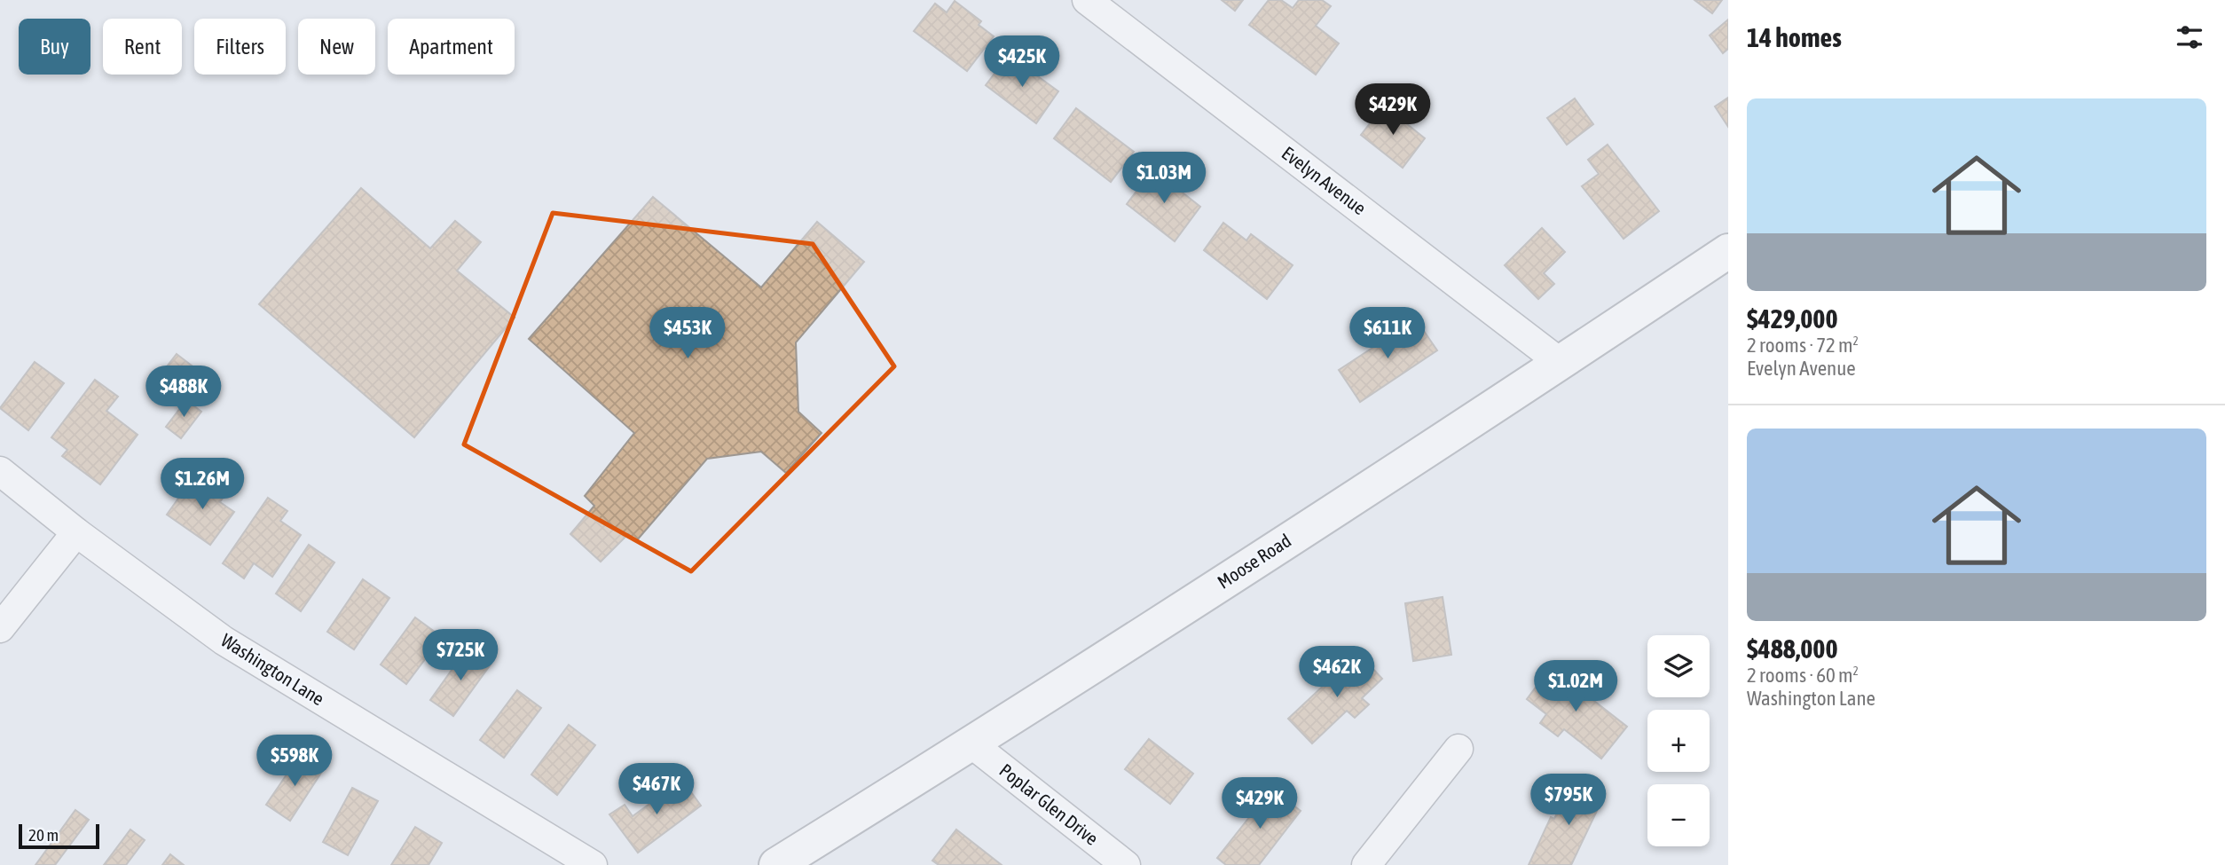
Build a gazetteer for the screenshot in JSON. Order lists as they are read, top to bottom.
{
  "streets": {
    "street": [
      "Evelyn Avenue",
      "Moose Road",
      "Washington Lane",
      "Poplar Glen Drive"
    ]
  },
  "crossings": [
    ["Evelyn Avenue", "Moose Road"],
    ["Moose Road", "Poplar Glen Drive"]
  ],
  "scale_bar": "20 m",
  "page": {
    "heading": "14 homes",
    "chip": [
      "Buy",
      "Rent",
      "Filters",
      "New",
      "Apartment"
    ],
    "price": [
      "$425K",
      "$429K",
      "$1.03M",
      "$453K",
      "$611K",
      "$488K",
      "$1.26M",
      "$725K",
      "$462K",
      "$1.02M",
      "$598K",
      "$467K",
      "$795K",
      "$429K"
    ],
    "list": [
      {
        "name": "$429,000",
        "note": "2 rooms · 72 m² · Evelyn Avenue"
      },
      {
        "name": "$488,000",
        "note": "2 rooms · 60 m² · Washington Lane"
      }
    ],
    "map_buttons": ["+", "−"],
    "scale": "20 m"
  }
}
